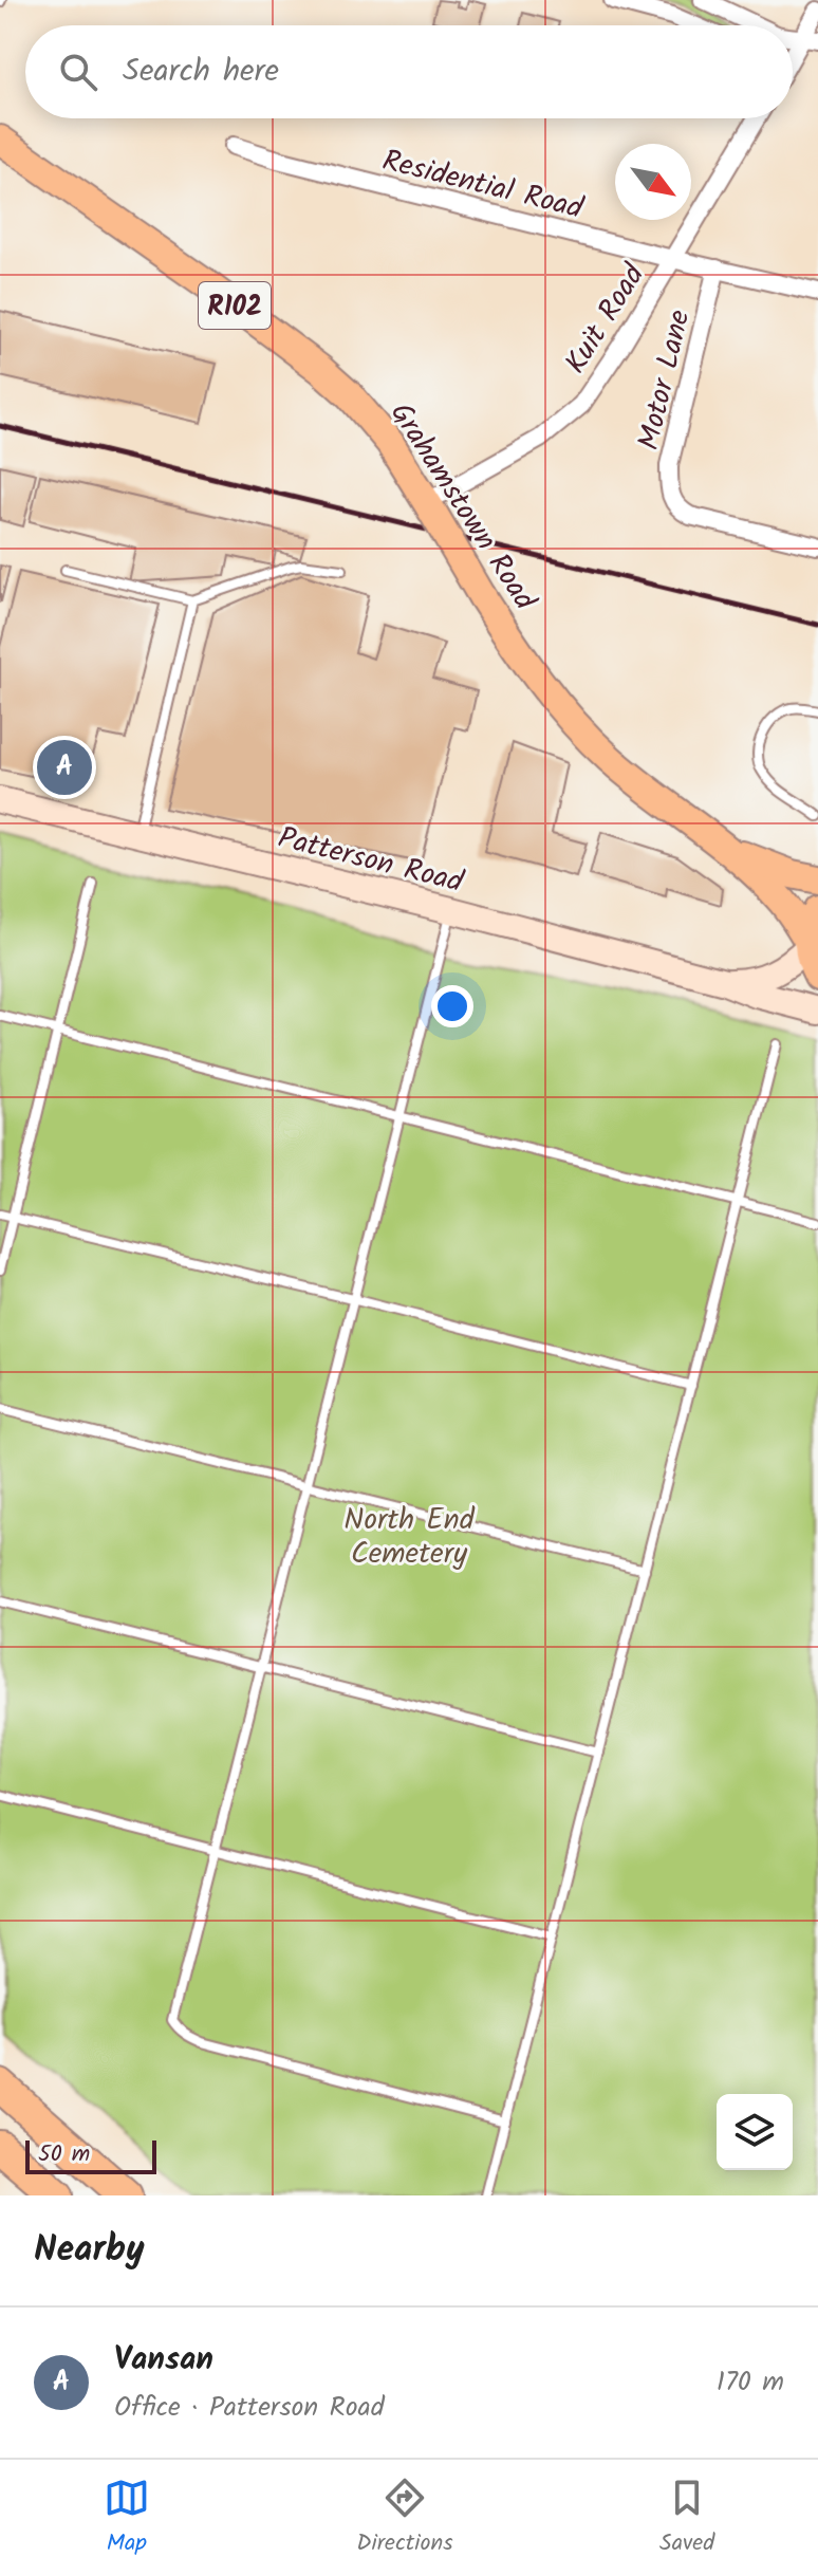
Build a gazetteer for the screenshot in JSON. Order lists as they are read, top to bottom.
{
  "streets": {
    "main road": ["R102", "Grahamstown Road"],
    "street": [
      "Residential Road",
      "Kuit Road",
      "Motor Lane",
      "Patterson Road"
    ]
  },
  "crossings": [
    ["Residential Road", "Kuit Road"],
    ["Residential Road", "Motor Lane"],
    ["Kuit Road", "Grahamstown Road"],
    ["Grahamstown Road", "Patterson Road"]
  ],
  "parks": ["North End Cemetery"],
  "scale_bar": "50 m",
  "north": "bottom right",
  "page": {
    "search": "Search here",
    "pins": "A",
    "scale": "50 m",
    "heading": "Nearby",
    "list": [
      {
        "mark": "A",
        "name": "Vansan",
        "note": "Office · Patterson Road",
        "value": "170 m"
      }
    ],
    "nav": ["Map", "Directions", "Saved"]
  }
}
